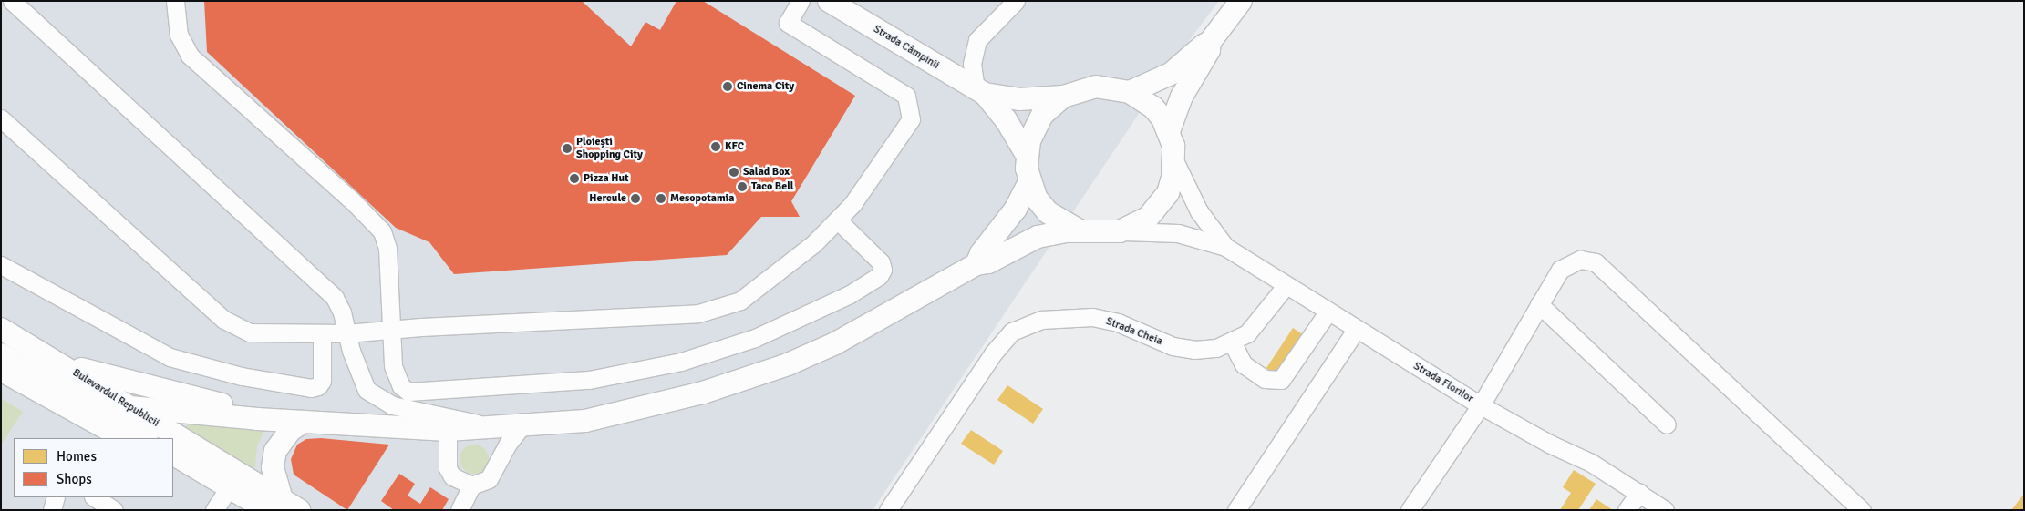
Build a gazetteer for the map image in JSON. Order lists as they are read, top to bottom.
{
  "streets": {
    "main road": ["Strada Câmpinii", "Bulevardul Republicii"],
    "street": ["Strada Cheia", "Strada Florilor"]
  },
  "crossings": [
    ["Strada Cheia", "Strada Florilor"]
  ],
  "places": [
    "Cinema City",
    "KFC",
    "Ploiești Shopping City",
    "Salad Box",
    "Pizza Hut",
    "Taco Bell",
    "Hercule",
    "Mesopotamia"
  ],
  "legend": ["Homes", "Shops"]
}
